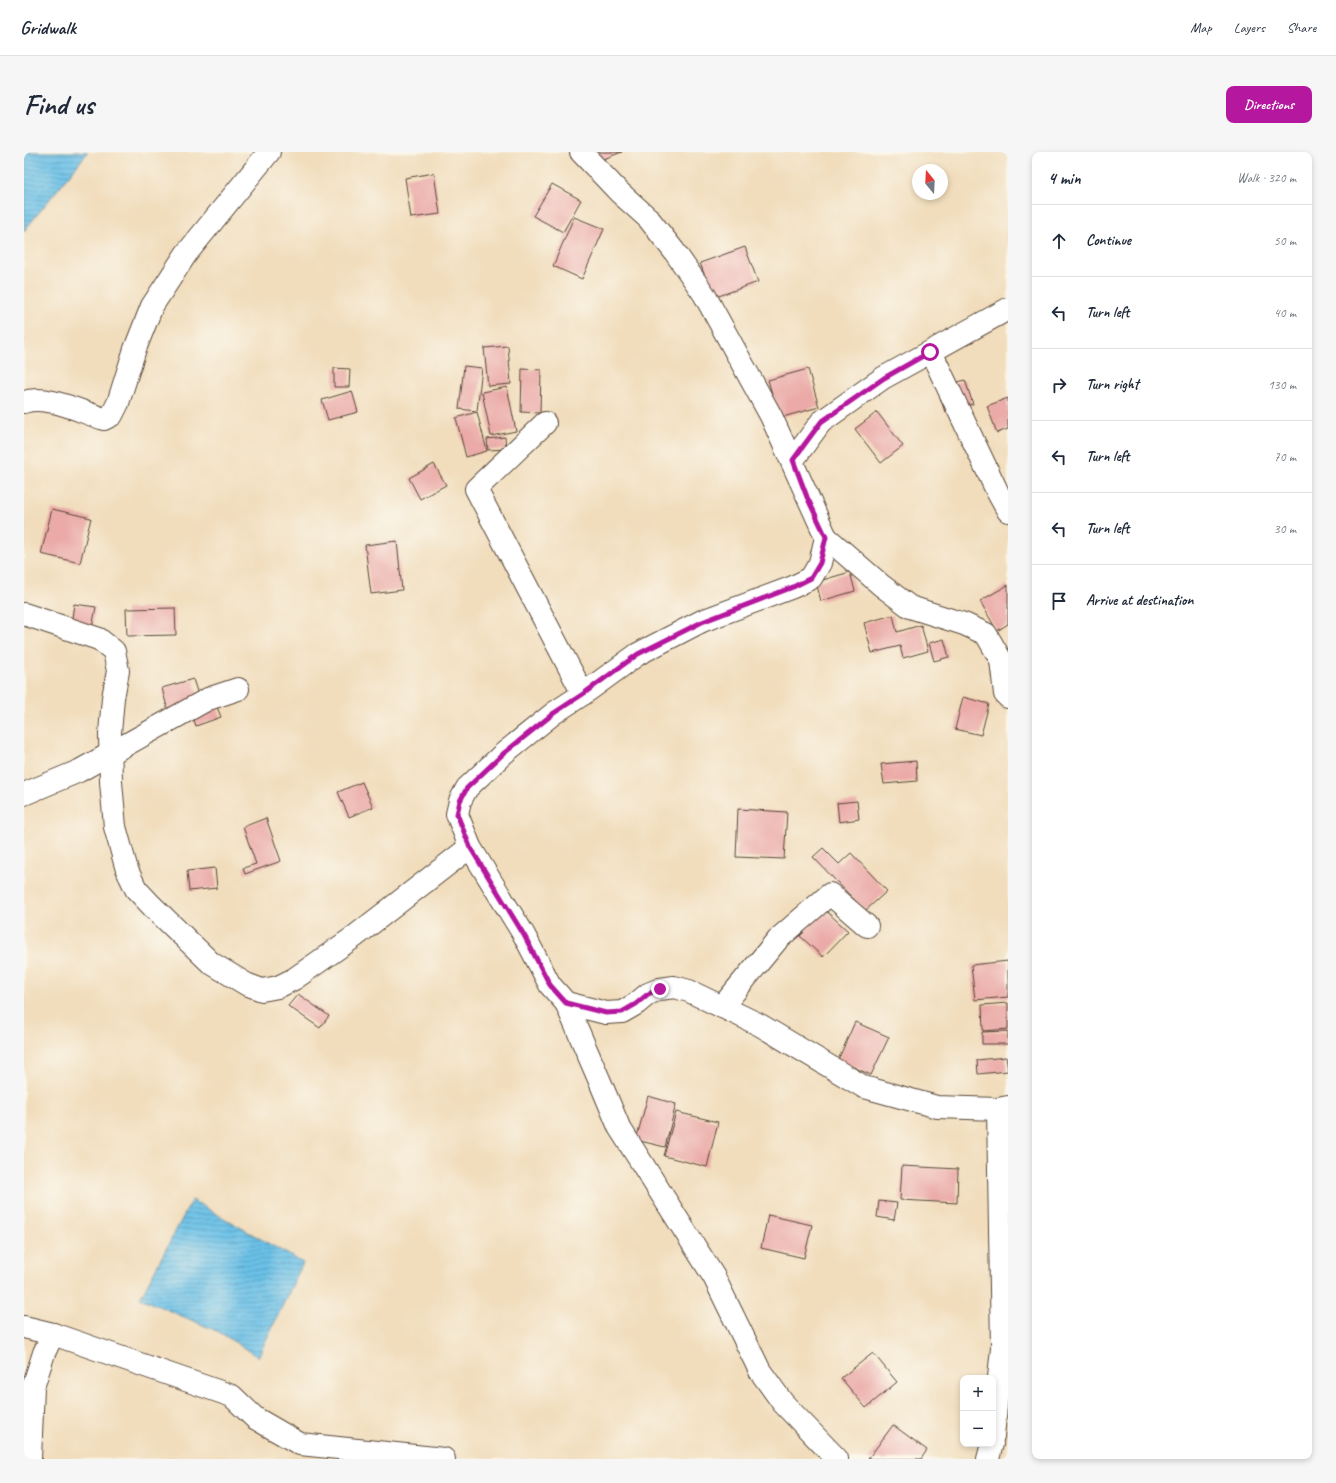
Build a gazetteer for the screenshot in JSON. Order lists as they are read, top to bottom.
{
  "north": "top",
  "page": {
    "header": "Gridwalk",
    "nav": ["Map", "Layers", "Share"],
    "buttons": "Directions",
    "title": "Find us",
    "heading": ["4 min", "Walk · 320 m"],
    "list": [
      ["Continue", "50 m"],
      ["Turn left", "40 m"],
      ["Turn right", "130 m"],
      ["Turn left", "70 m"],
      ["Turn left", "30 m"],
      "Arrive at destination"
    ],
    "map_buttons": ["+", "−"]
  }
}
